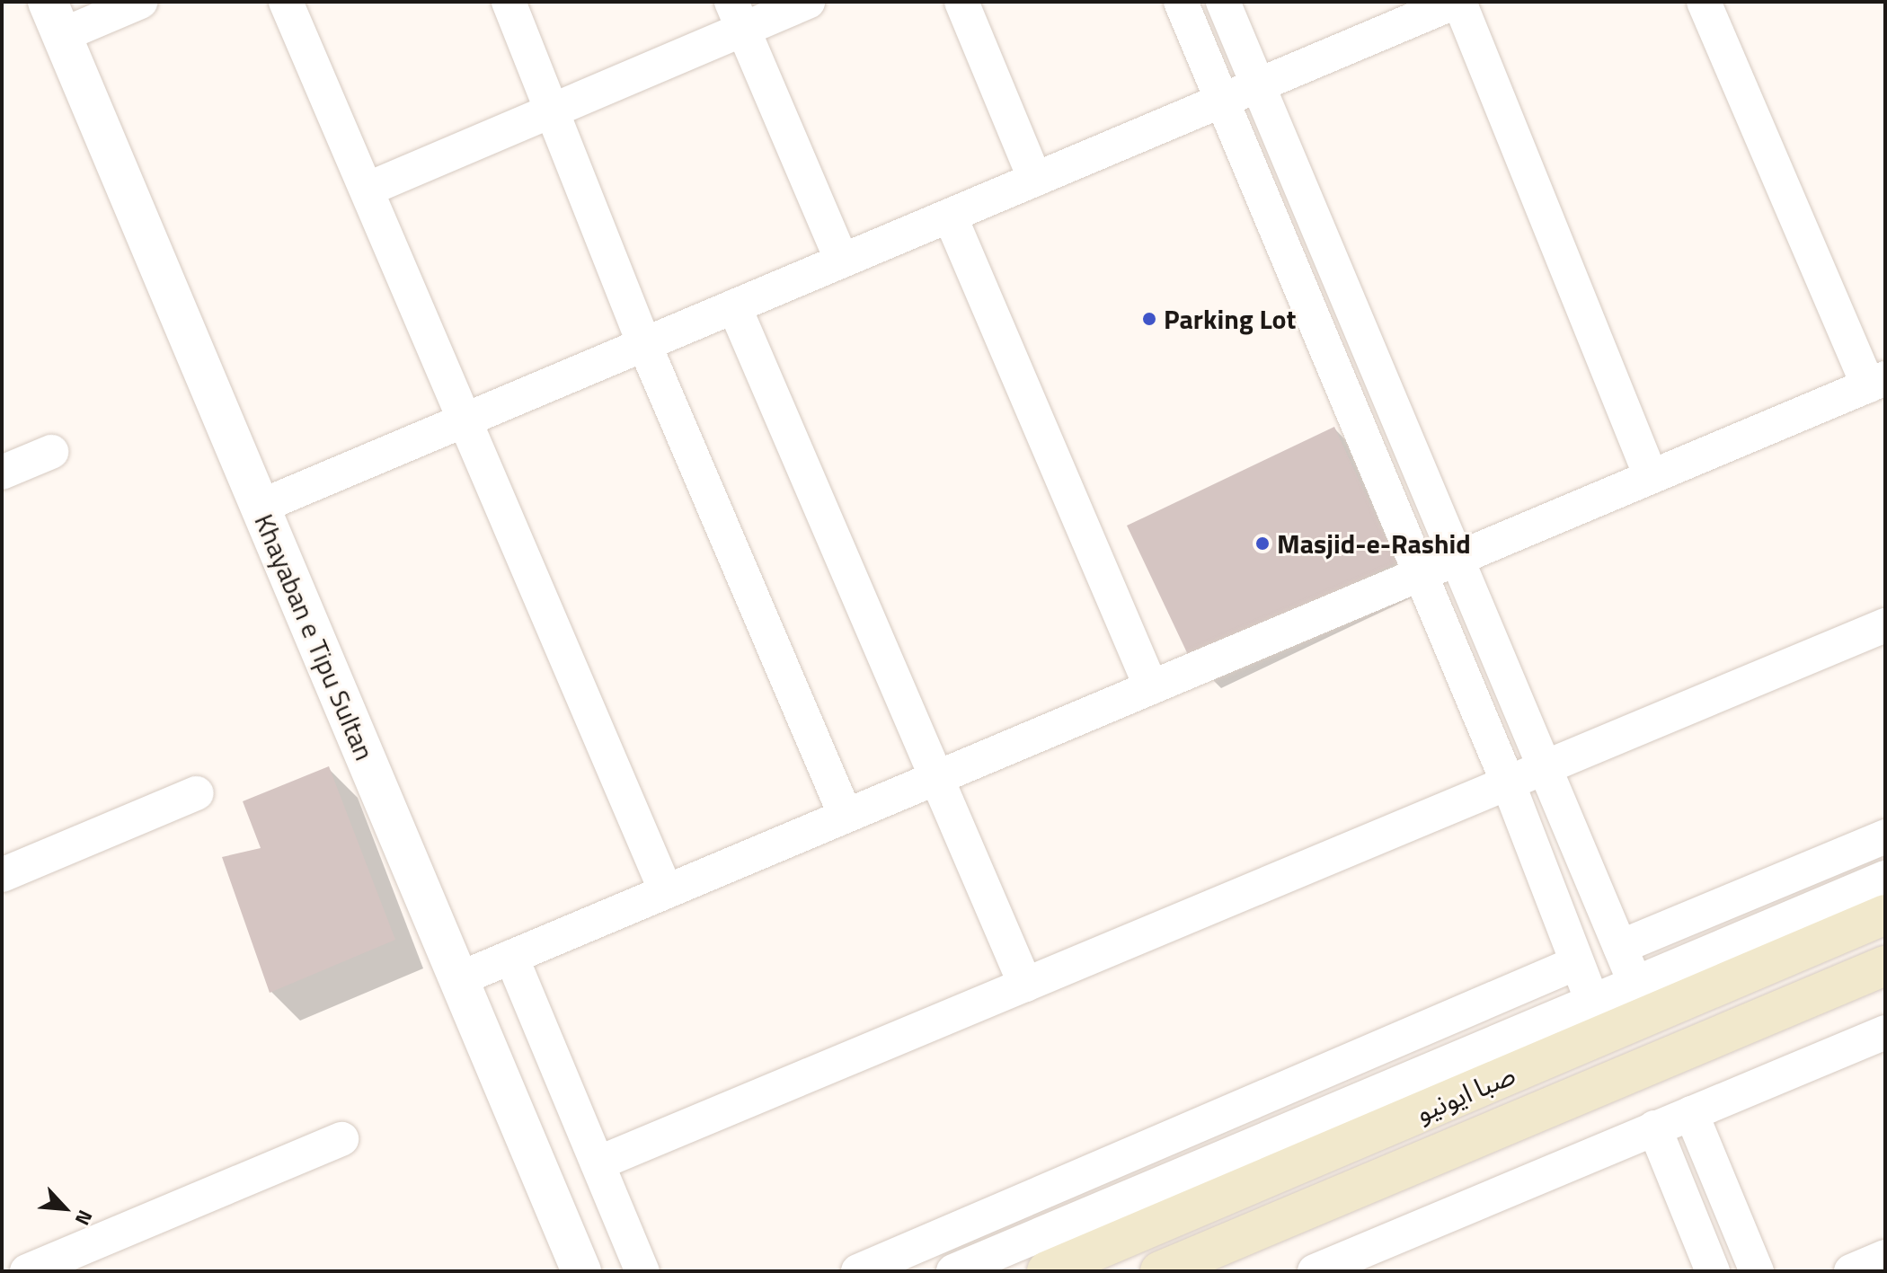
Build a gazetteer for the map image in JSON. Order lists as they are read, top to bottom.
{
  "streets": {
    "main road": ["صبا ایونیو"],
    "street": ["Khayaban e Tipu Sultan"]
  },
  "places": ["Parking Lot", "Masjid-e-Rashid"],
  "north": "bottom right"
}
